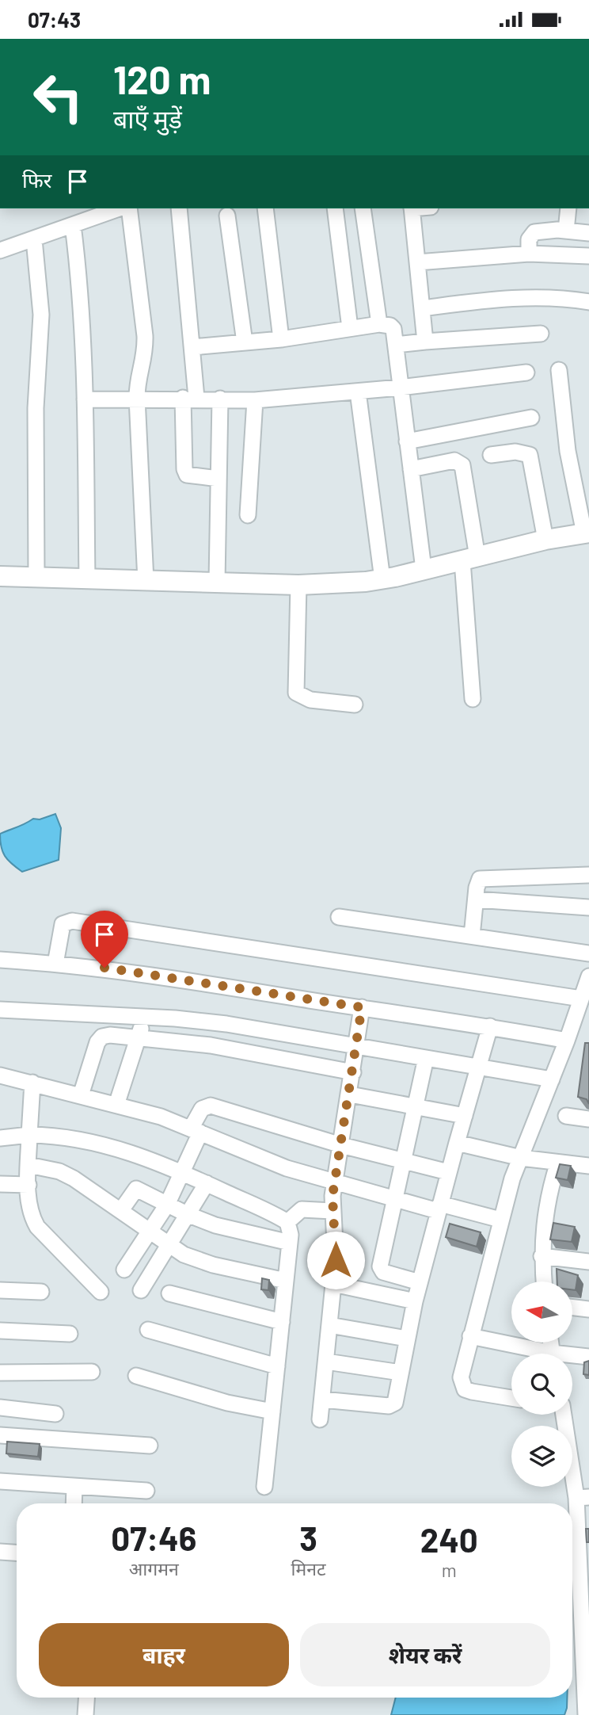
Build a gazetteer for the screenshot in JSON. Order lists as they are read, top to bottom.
{
  "north": "left",
  "page": {
    "status": "07:43",
    "turn": ["120 m", "बाएँ मुड़ें"],
    "then": "फिर",
    "eta": [
      "07:46",
      "आगमन",
      "3",
      "मिनट",
      "240",
      "m"
    ],
    "buttons": ["बाहर", "शेयर करें"]
  }
}
